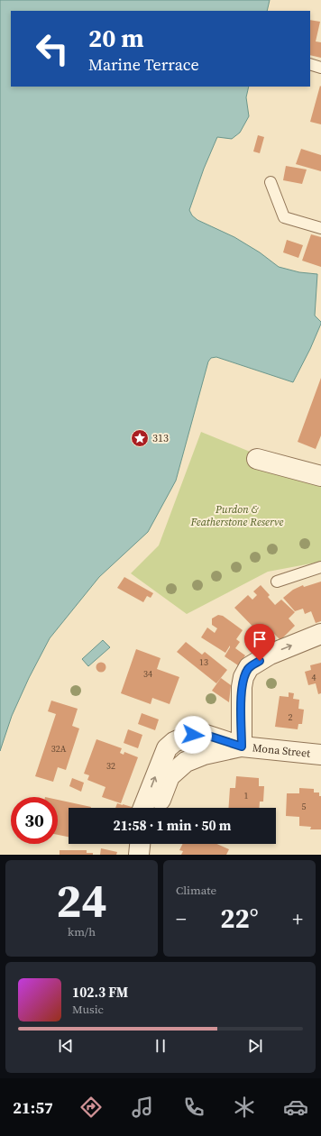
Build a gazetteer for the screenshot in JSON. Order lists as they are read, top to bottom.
{
  "streets": {
    "street": ["Mona Street"]
  },
  "parks": ["Purdon & Featherstone Reserve"],
  "places": {
    "place": ["313"]
  },
  "house_numbers": [
    "13",
    "34",
    "4",
    "2",
    "32A",
    "32",
    "1",
    "5"
  ],
  "page": {
    "turn": ["20 m", "Marine Terrace"],
    "limit": "30",
    "trip": "21:58 · 1 min · 50 m",
    "tile": [
      ["24", "km/h"],
      "Climate"
    ],
    "heat": ["−", "22°", "+"],
    "song": ["102.3 FM", "Music"],
    "tabs": "21:57"
  }
}
